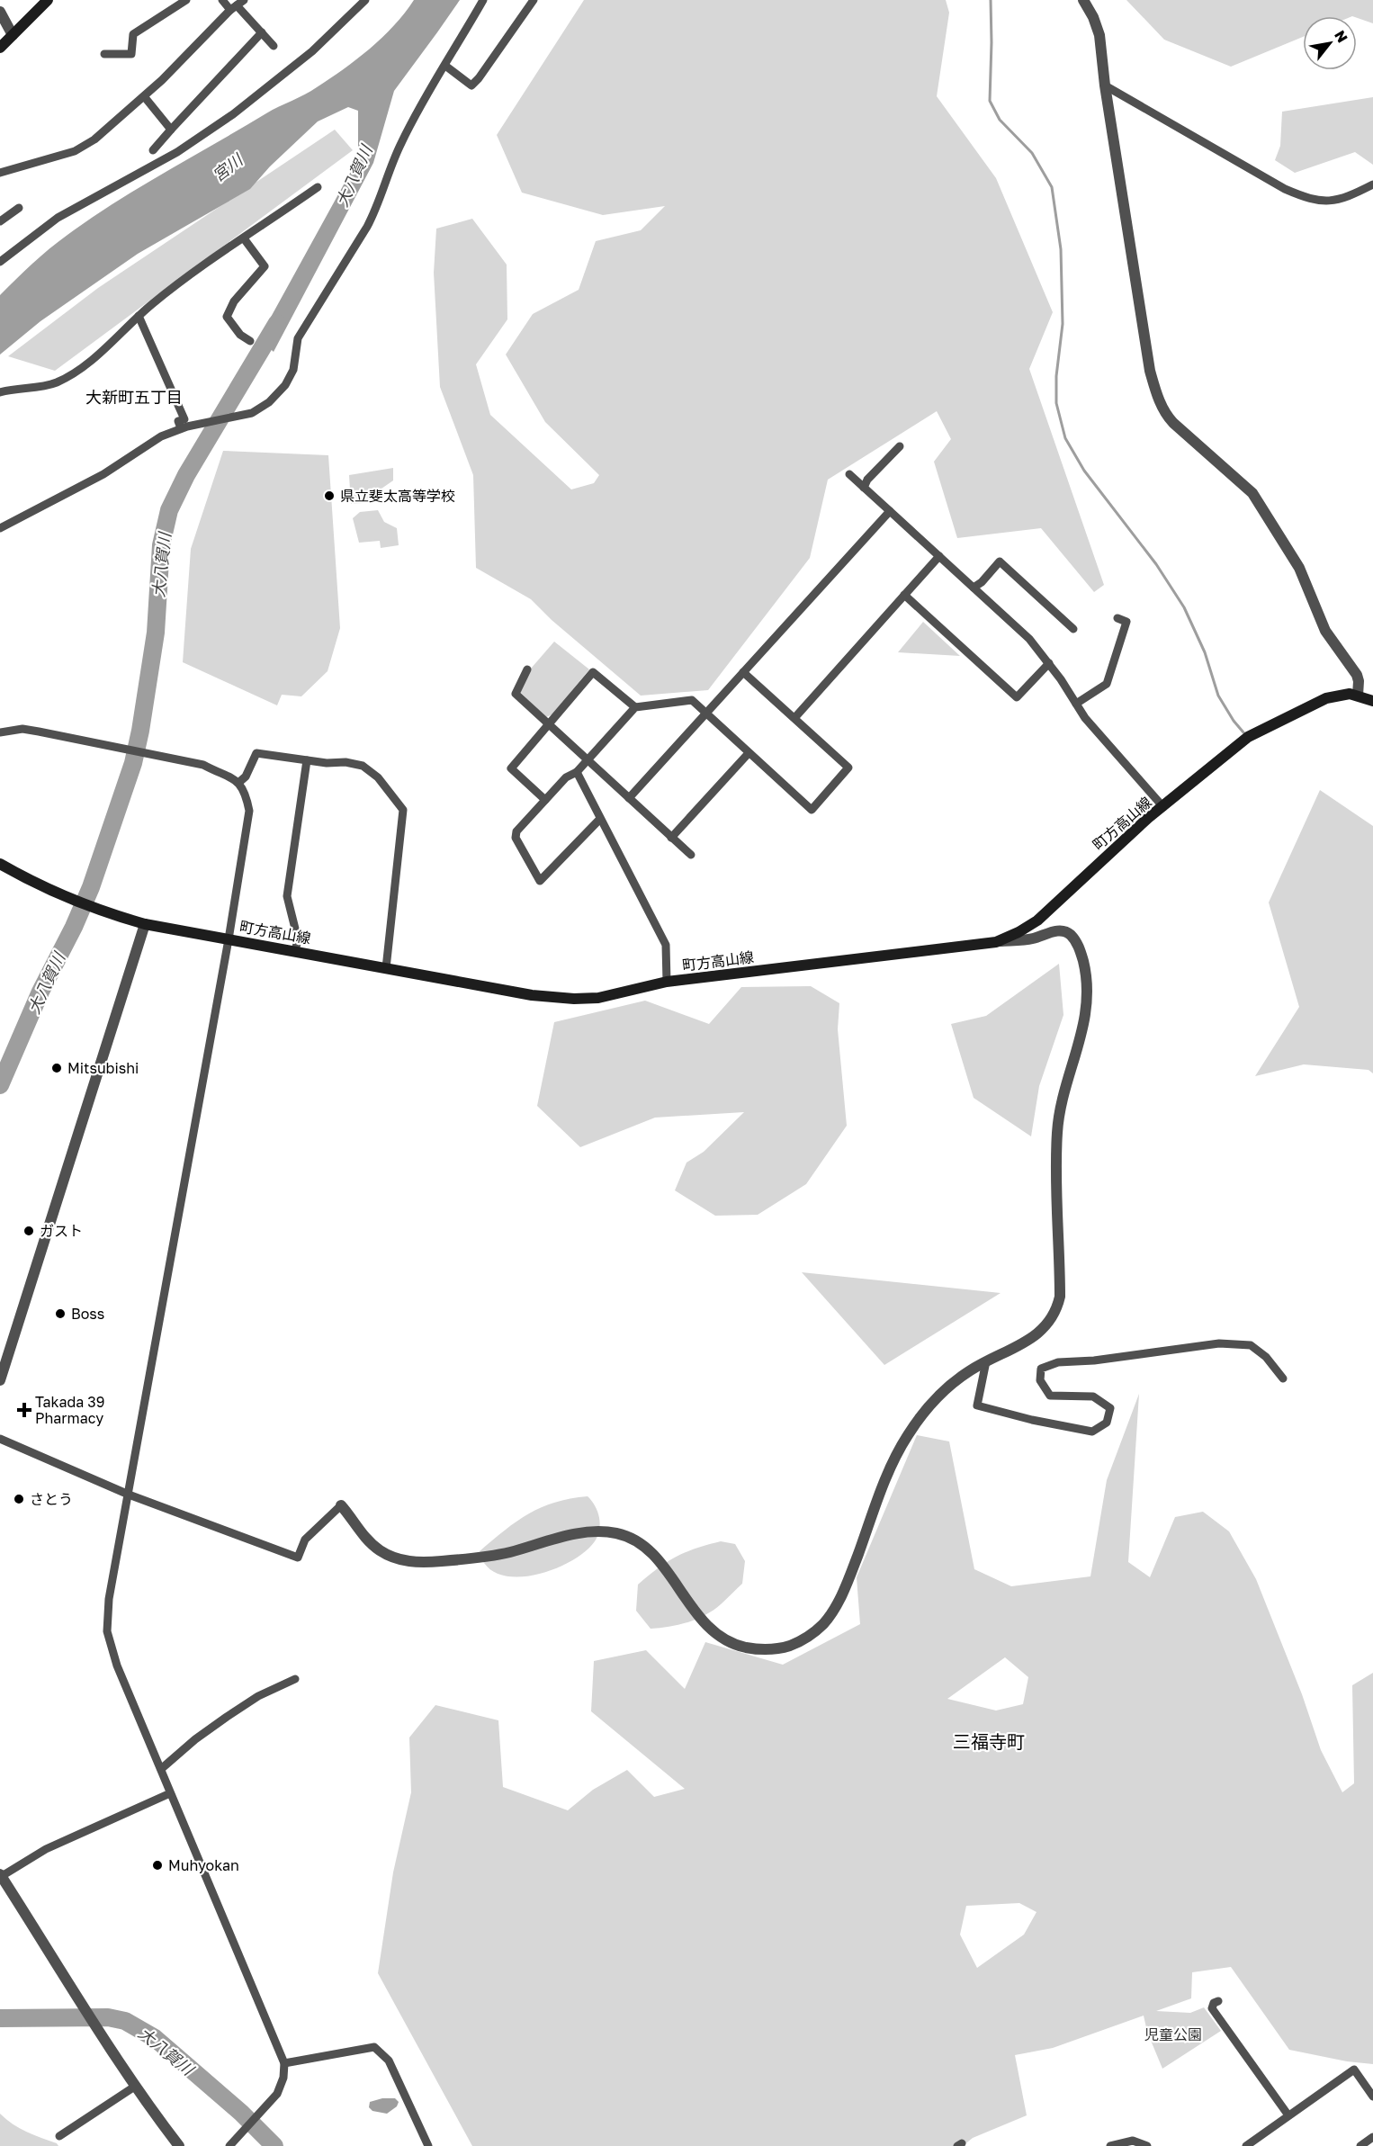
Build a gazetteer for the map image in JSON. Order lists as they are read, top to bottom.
{
  "streets": {
    "main road": ["町方高山線"]
  },
  "districts": ["大新町五丁目", "三福寺町"],
  "water": ["宮川", "大八賀川"],
  "parks": ["児童公園"],
  "places": {
    "other": [
      "県立斐太高等学校",
      "Mitsubishi",
      "ガスト",
      "Boss",
      "さとう",
      "Muhyokan"
    ],
    "health": ["Takada 39 Pharmacy"]
  },
  "north": "top right"
}
